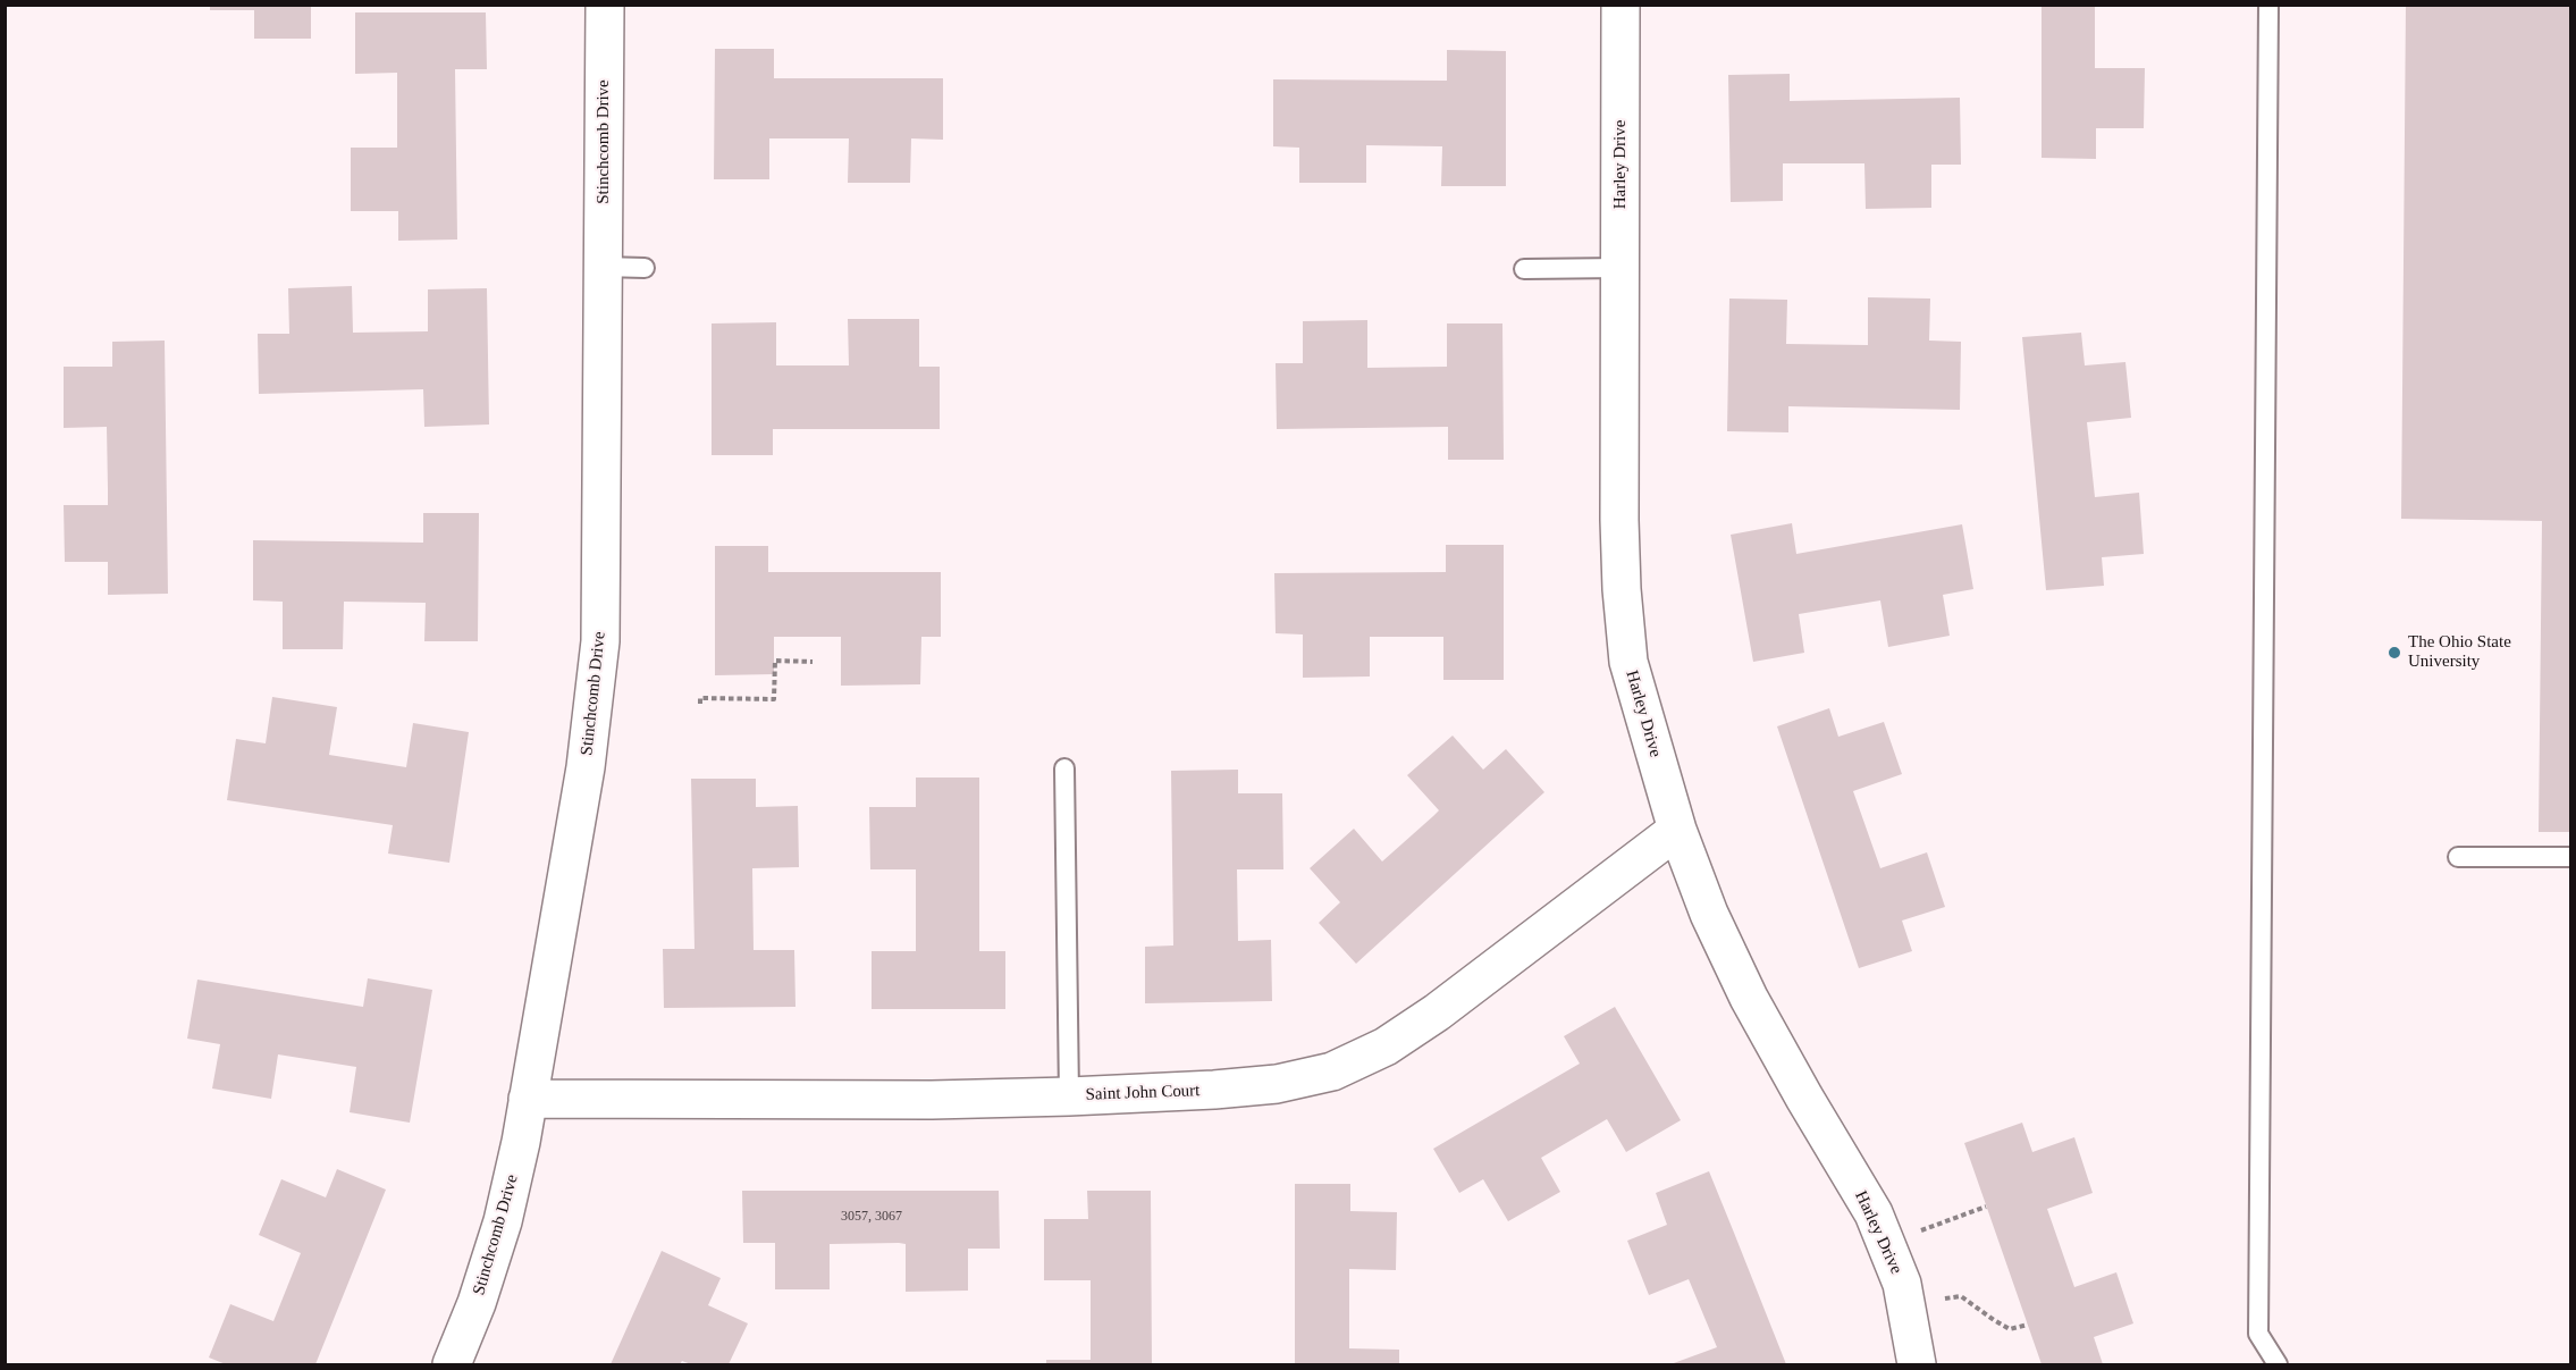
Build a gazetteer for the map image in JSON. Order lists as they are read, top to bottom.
{
  "streets": {
    "street": ["Stinchcomb Drive", "Harley Drive", "Saint John Court"]
  },
  "crossings": [
    ["Stinchcomb Drive", "Saint John Court"],
    ["Harley Drive", "Saint John Court"]
  ],
  "places": ["The Ohio State University"],
  "house_numbers": ["3057, 3067"]
}
